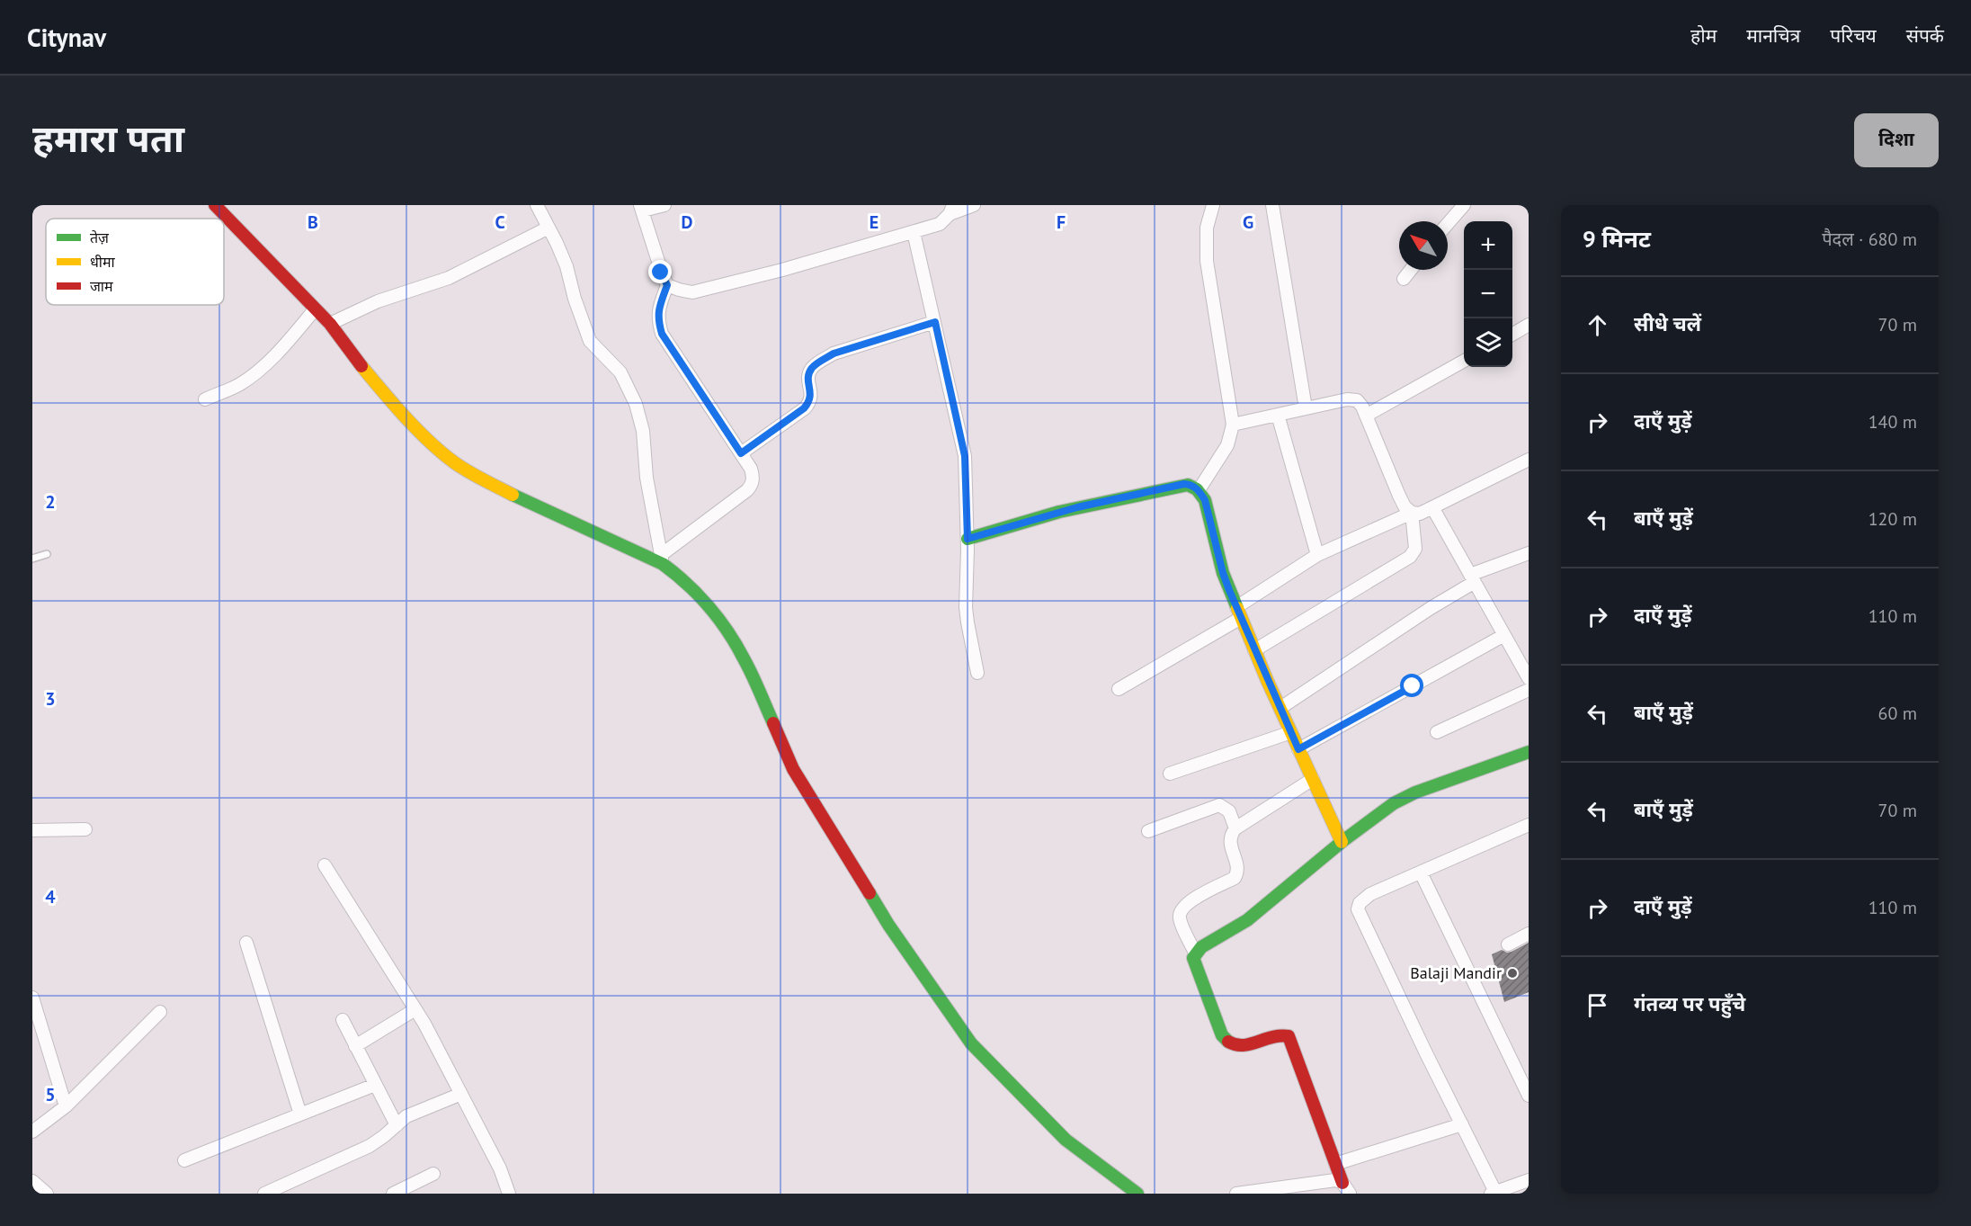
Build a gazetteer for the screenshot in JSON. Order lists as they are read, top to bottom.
{
  "places": ["Balaji Mandir"],
  "legend": ["तेज़", "धीमा", "जाम"],
  "north": "top left",
  "page": {
    "header": "Citynav",
    "nav": [
      "होम",
      "मानचित्र",
      "परिचय",
      "संपर्क"
    ],
    "title": "हमारा पता",
    "buttons": "दिशा",
    "heading": ["9 मिनट", "पैदल · 680 m"],
    "map_buttons": ["+", "−"],
    "list": [
      ["सीधे चलें", "70 m"],
      ["दाएँ मुड़ें", "140 m"],
      ["बाएँ मुड़ें", "120 m"],
      ["दाएँ मुड़ें", "110 m"],
      ["बाएँ मुड़ें", "60 m"],
      ["बाएँ मुड़ें", "70 m"],
      ["दाएँ मुड़ें", "110 m"],
      "गंतव्य पर पहुँचे"
    ]
  },
  "grid": {
    "columns": [
      "B",
      "C",
      "D",
      "E",
      "F",
      "G"
    ],
    "rows": [
      "2",
      "3",
      "4",
      "5"
    ]
  }
}
